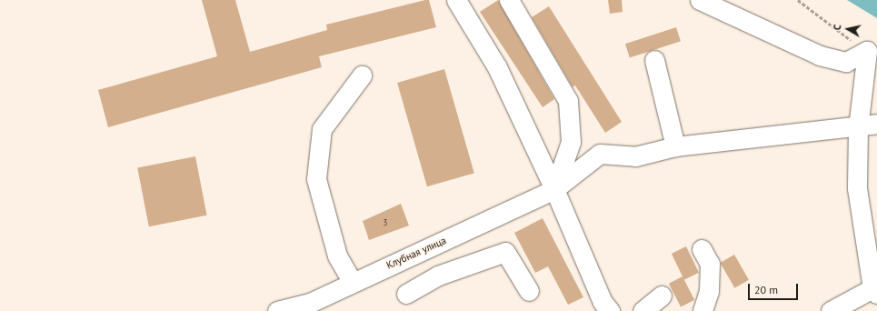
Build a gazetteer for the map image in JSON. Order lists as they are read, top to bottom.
{
  "streets": {
    "street": ["Клубная улица"]
  },
  "house_numbers": ["3"],
  "scale_bar": "20 m",
  "north": "left"
}
